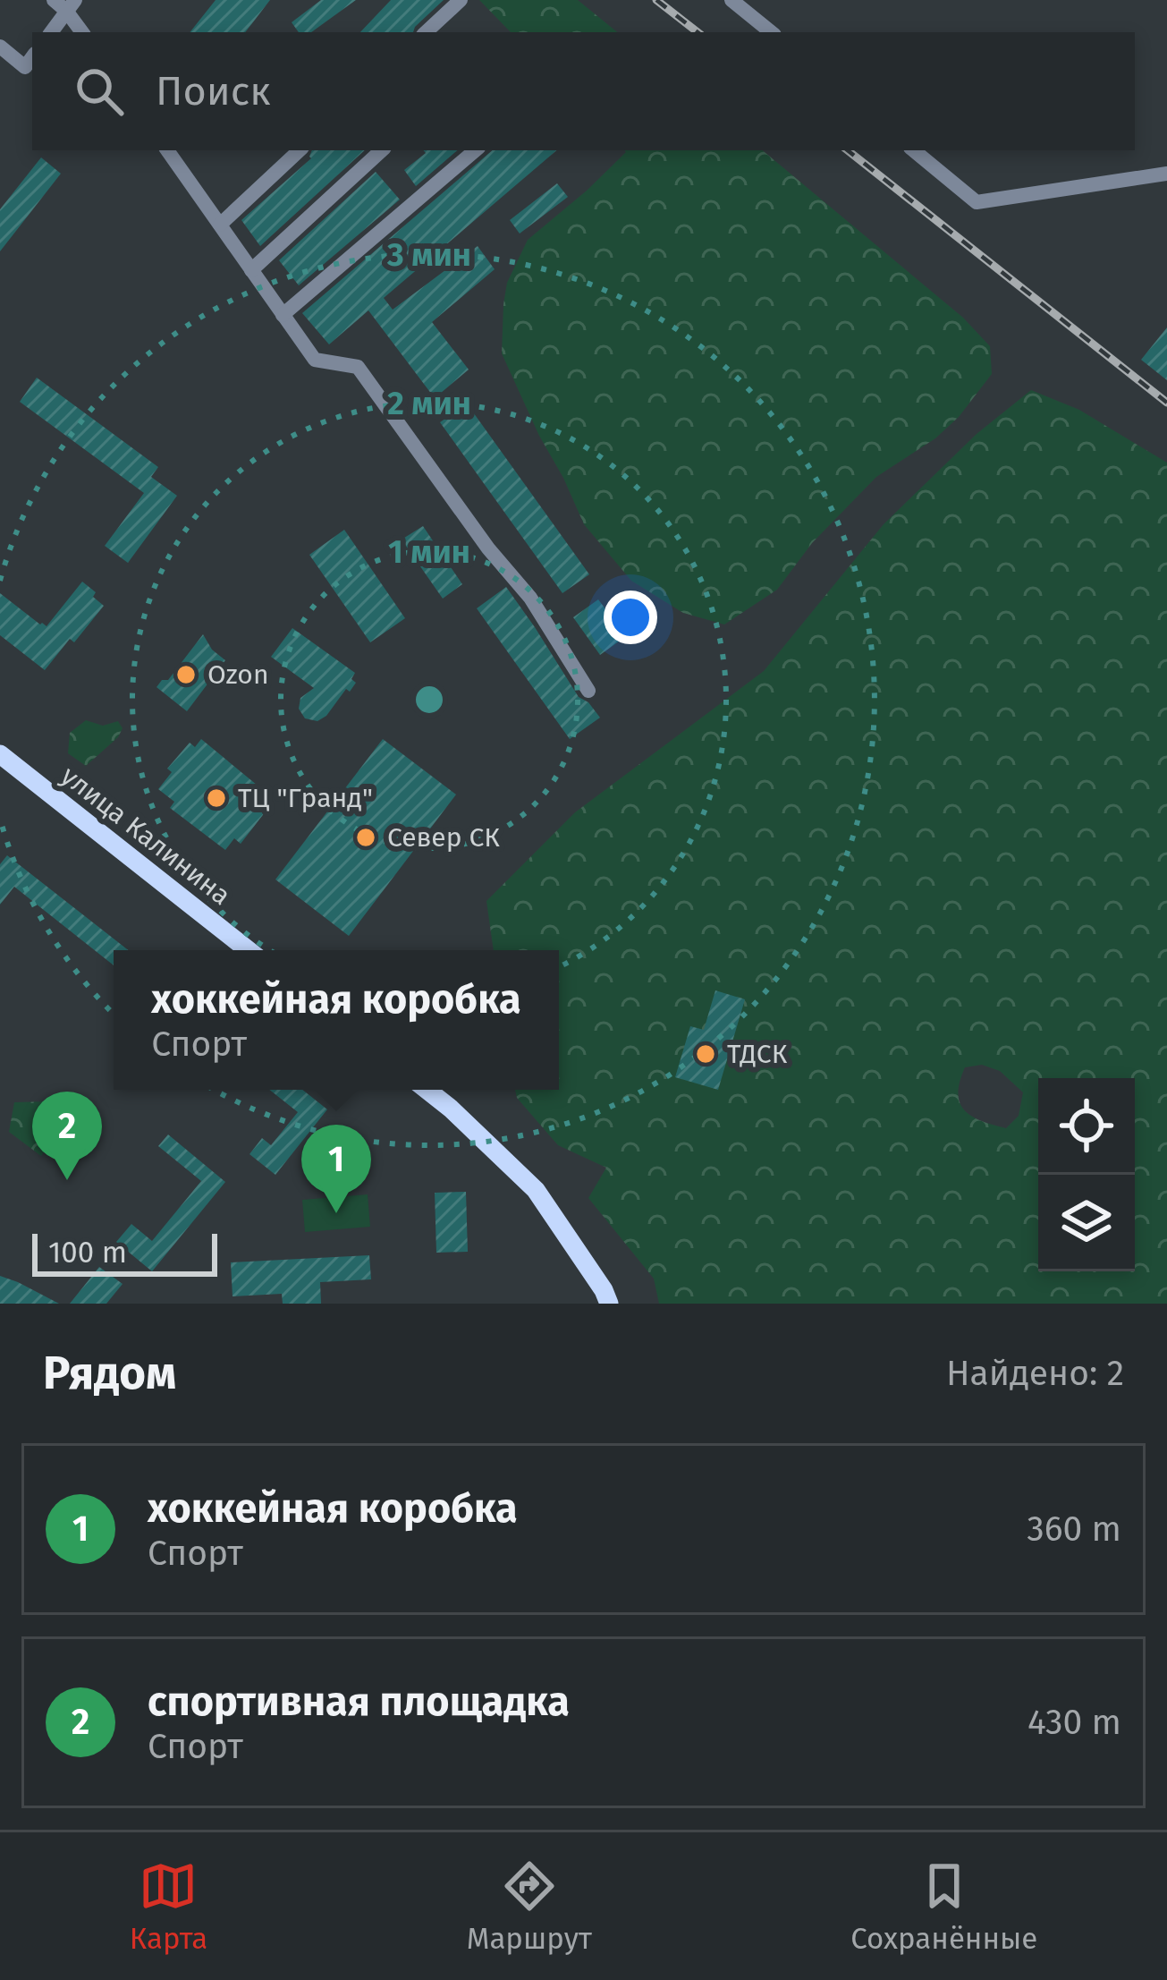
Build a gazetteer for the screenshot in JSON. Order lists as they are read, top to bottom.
{
  "streets": {
    "main road": ["улица Калинина"]
  },
  "places": [
    "Ozon",
    "ТЦ \"Гранд\"",
    "Север СК",
    "ТДСК"
  ],
  "scale_bar": "100 m",
  "page": {
    "search": "Поиск",
    "popup": ["хоккейная коробка", "Спорт"],
    "pins": ["2", "1"],
    "scale": "100 m",
    "heading": ["Рядом", "Найдено: 2"],
    "list": [
      {
        "mark": "1",
        "name": "хоккейная коробка",
        "note": "Спорт",
        "value": "360 m"
      },
      {
        "mark": "2",
        "name": "спортивная площадка",
        "note": "Спорт",
        "value": "430 m"
      }
    ],
    "nav": ["Карта", "Маршрут", "Сохранённые"]
  },
  "rings": ["3 мин", "2 мин", "1 мин"]
}
